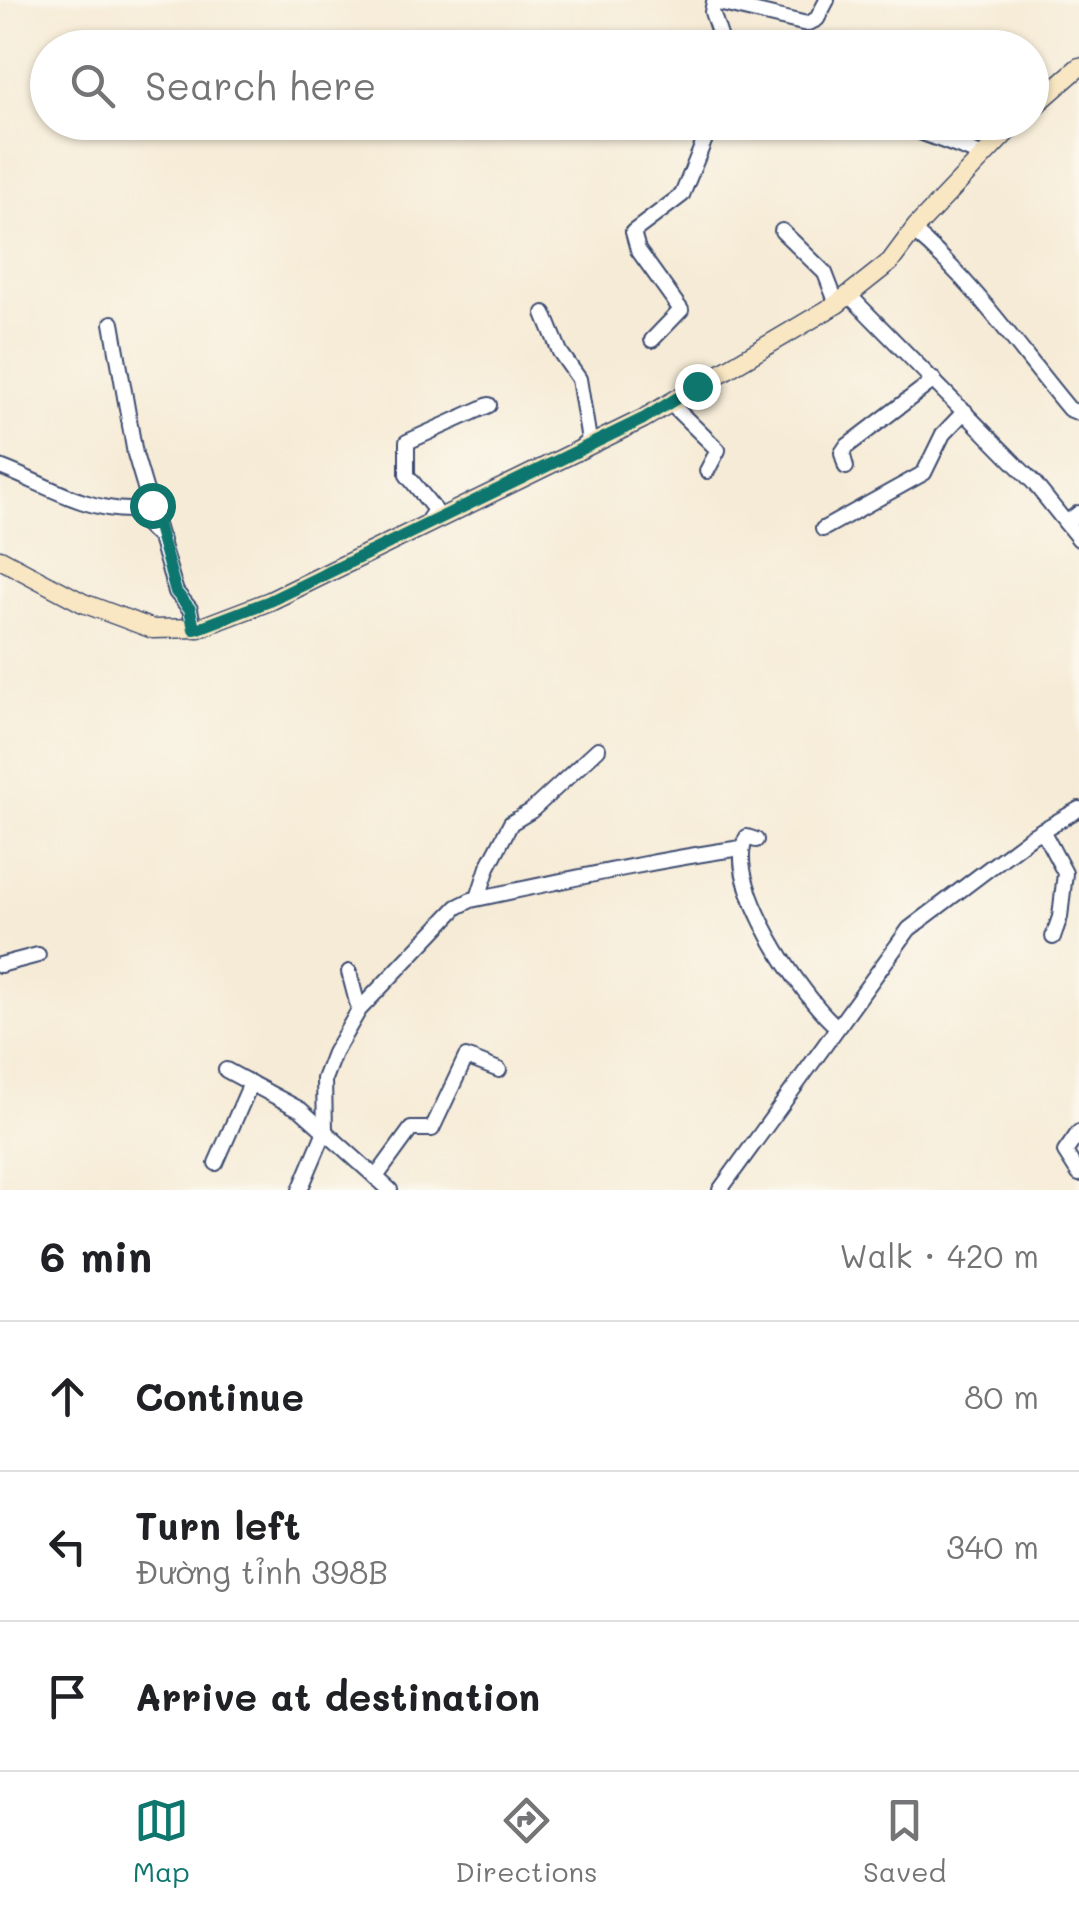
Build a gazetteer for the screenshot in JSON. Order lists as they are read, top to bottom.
{
  "page": {
    "search": "Search here",
    "heading": ["6 min", "Walk · 420 m"],
    "list": [
      ["Continue", "80 m"],
      ["Turn left", "Đường tỉnh 398B", "340 m"],
      "Arrive at destination"
    ],
    "nav": ["Map", "Directions", "Saved"]
  }
}
